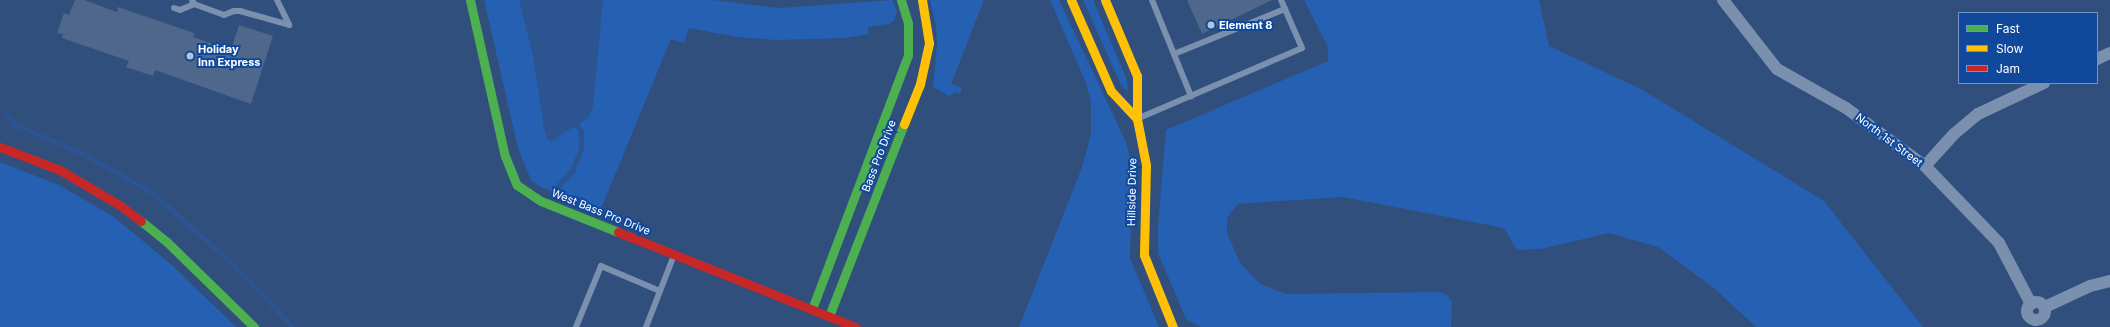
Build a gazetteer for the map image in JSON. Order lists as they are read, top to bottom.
{
  "streets": {
    "main road": ["Bass Pro Drive", "Hillside Drive", "West Bass Pro Drive"],
    "street": ["North 1st Street"]
  },
  "crossings": [
    ["Bass Pro Drive", "West Bass Pro Drive"]
  ],
  "places": ["Element 8", "Holiday Inn Express"],
  "legend": ["Fast", "Slow", "Jam"]
}
